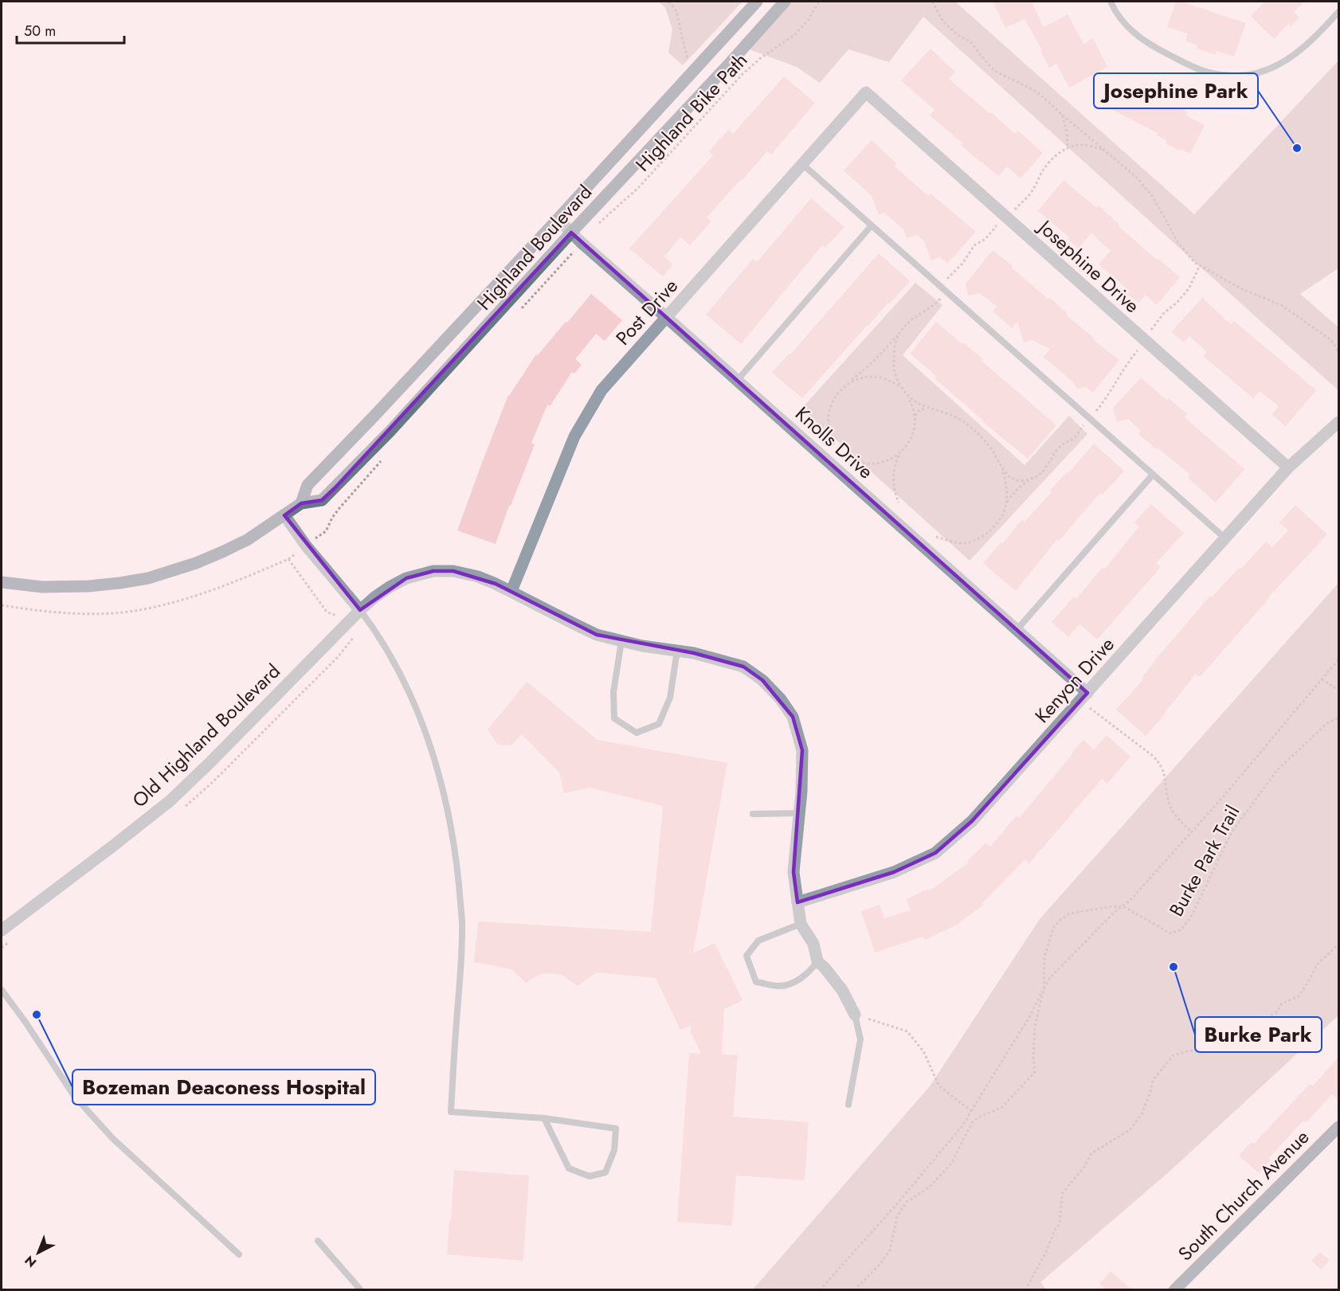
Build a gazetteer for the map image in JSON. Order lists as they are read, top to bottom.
{
  "streets": {
    "main road": ["Highland Boulevard", "South Church Avenue"],
    "street": [
      "Josephine Drive",
      "Post Drive",
      "Knolls Drive",
      "Kenyon Drive",
      "Old Highland Boulevard"
    ],
    "path": ["Highland Bike Path", "Burke Park Trail"]
  },
  "crossings": [
    ["Highland Boulevard", "Knolls Drive"],
    ["Josephine Drive", "Post Drive"],
    ["Josephine Drive", "Kenyon Drive"],
    ["Post Drive", "Knolls Drive"],
    ["Post Drive", "Old Highland Boulevard"],
    ["Knolls Drive", "Kenyon Drive"],
    ["Kenyon Drive", "Old Highland Boulevard"]
  ],
  "places": ["Josephine Park", "Burke Park", "Bozeman Deaconess Hospital"],
  "scale_bar": "50 m",
  "north": "bottom left"
}
